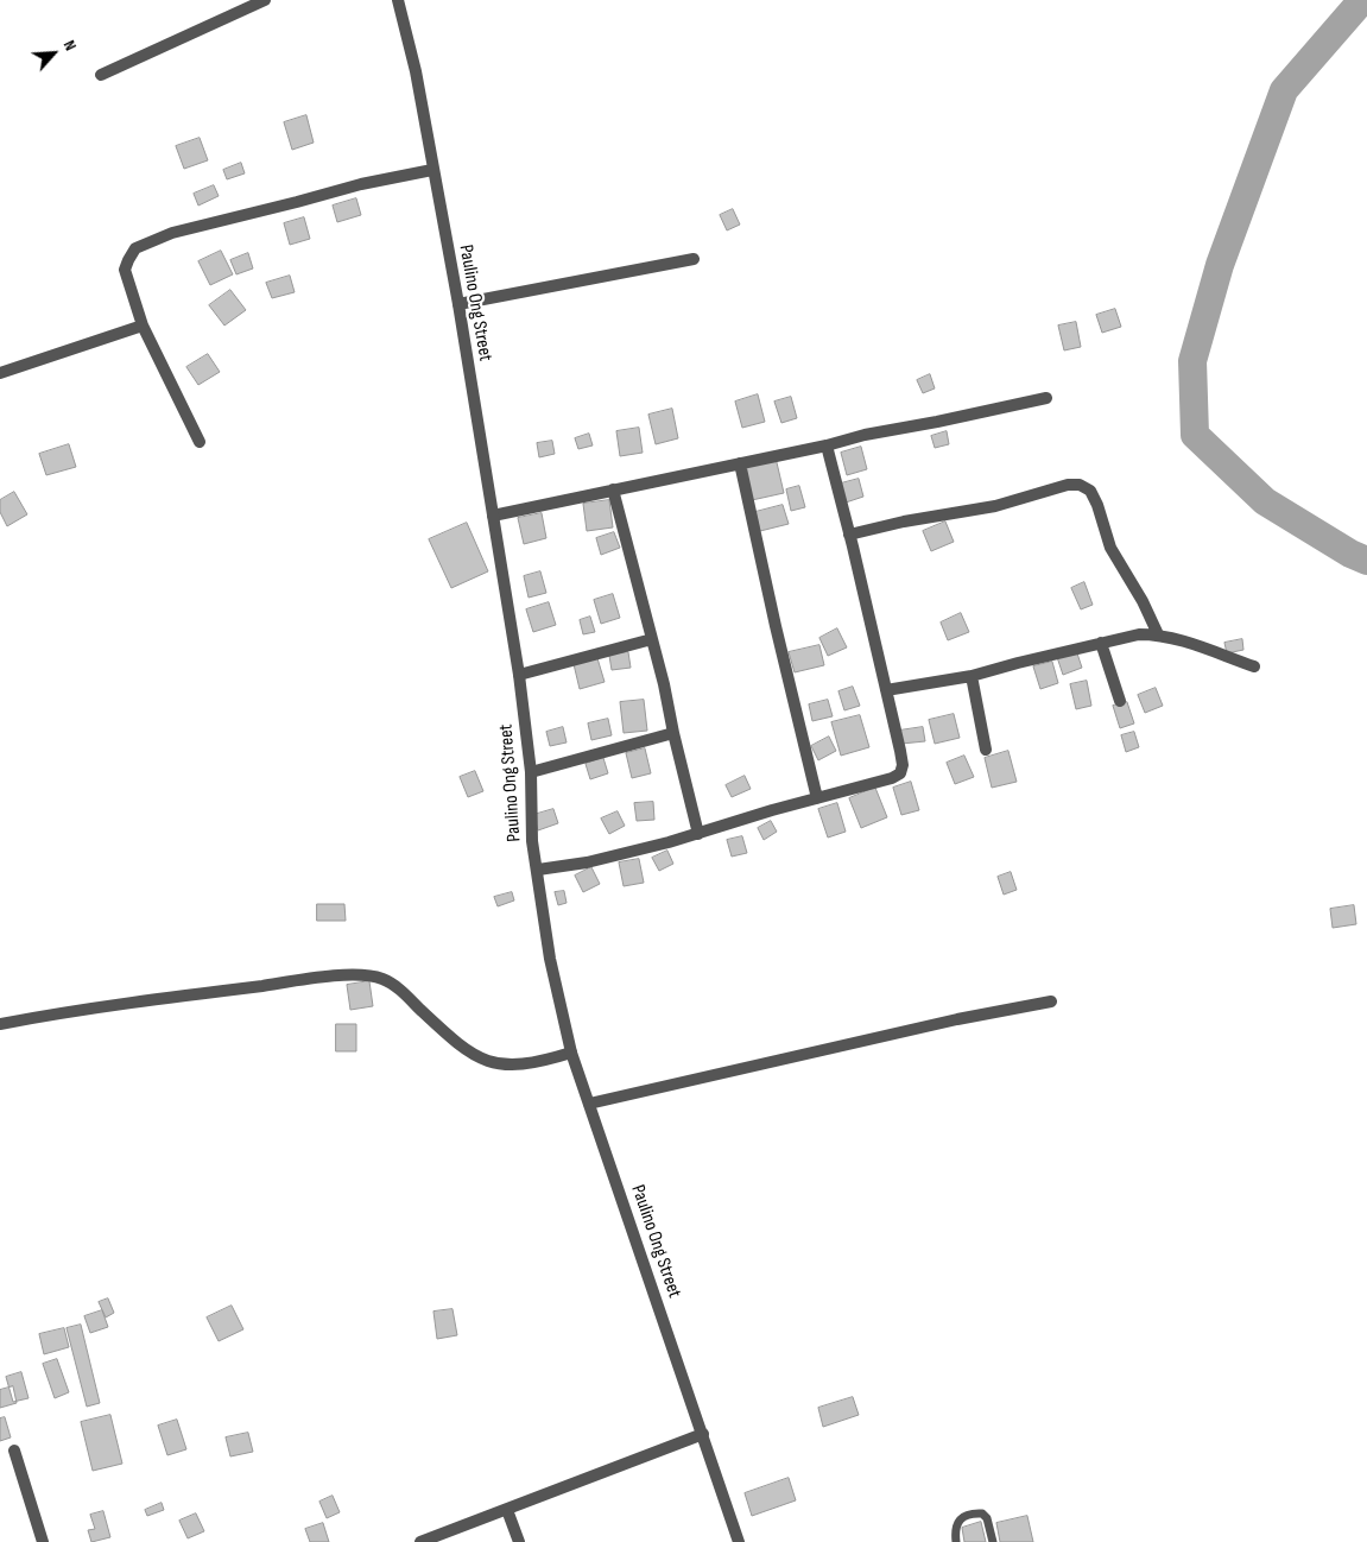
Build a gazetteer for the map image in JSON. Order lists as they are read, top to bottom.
{
  "streets": {
    "street": ["Paulino Ong Street"]
  },
  "north": "top right"
}
